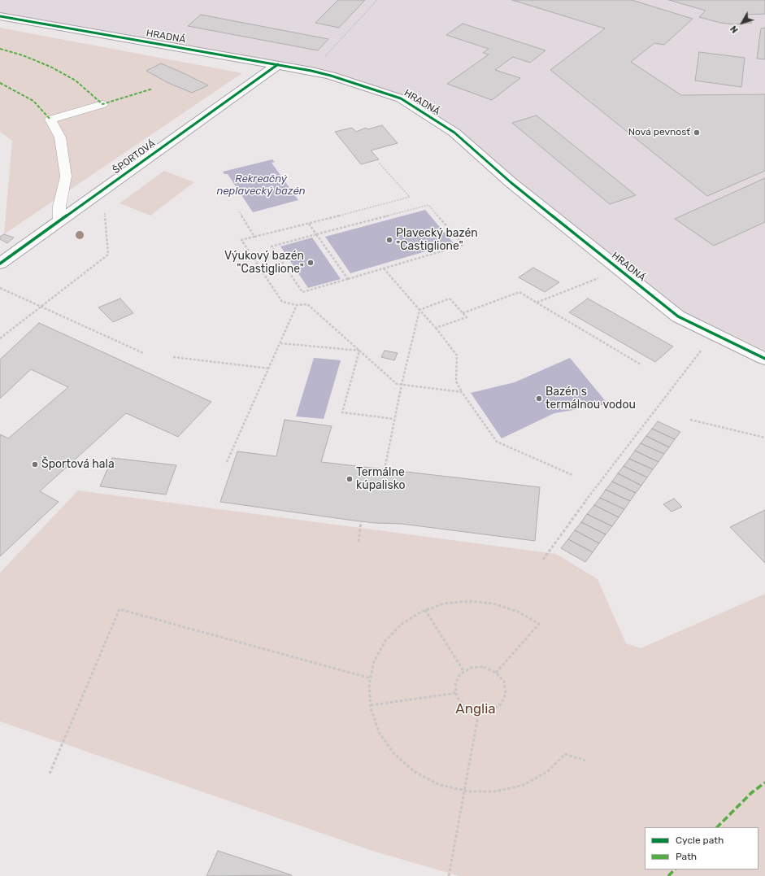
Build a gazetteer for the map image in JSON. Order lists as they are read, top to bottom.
{
  "streets": {
    "street": ["HRADNÁ", "ŠPORTOVÁ"]
  },
  "crossings": [
    ["HRADNÁ", "ŠPORTOVÁ"]
  ],
  "water": ["Rekreačný neplavecký bazén"],
  "parks": ["Anglia"],
  "places": [
    "Nová pevnosť",
    "Plavecký bazén \"Castiglione\"",
    "Výukový bazén \"Castiglione\"",
    "Bazén s termálnou vodou",
    "Športová hala",
    "Termálne kúpalisko"
  ],
  "legend": ["Cycle path", "Path"],
  "north": "bottom left"
}
